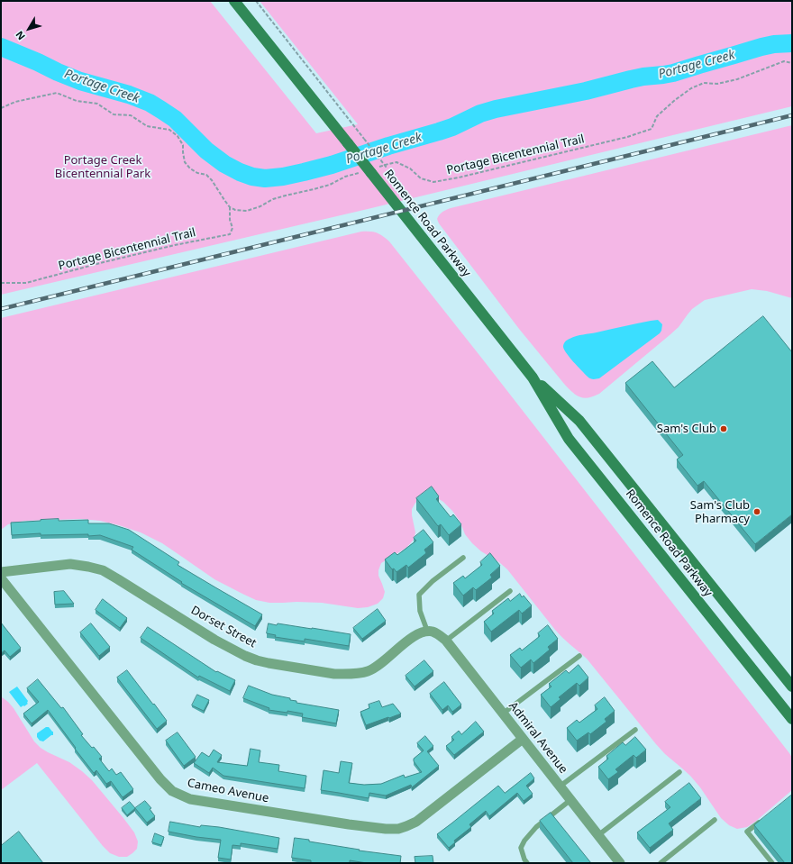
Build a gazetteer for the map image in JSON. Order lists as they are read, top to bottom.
{
  "streets": {
    "street": [
      "Romence Road Parkway",
      "Dorset Street",
      "Admiral Avenue",
      "Cameo Avenue"
    ],
    "path": ["Portage Bicentennial Trail"]
  },
  "crossings": [
    ["Portage Bicentennial Trail", "Romence Road Parkway"],
    ["Dorset Street", "Admiral Avenue"],
    ["Admiral Avenue", "Cameo Avenue"]
  ],
  "water": ["Portage Creek"],
  "parks": ["Portage Creek Bicentennial Park"],
  "places": ["Sam's Club", "Sam's Club Pharmacy"],
  "north": "bottom left"
}
